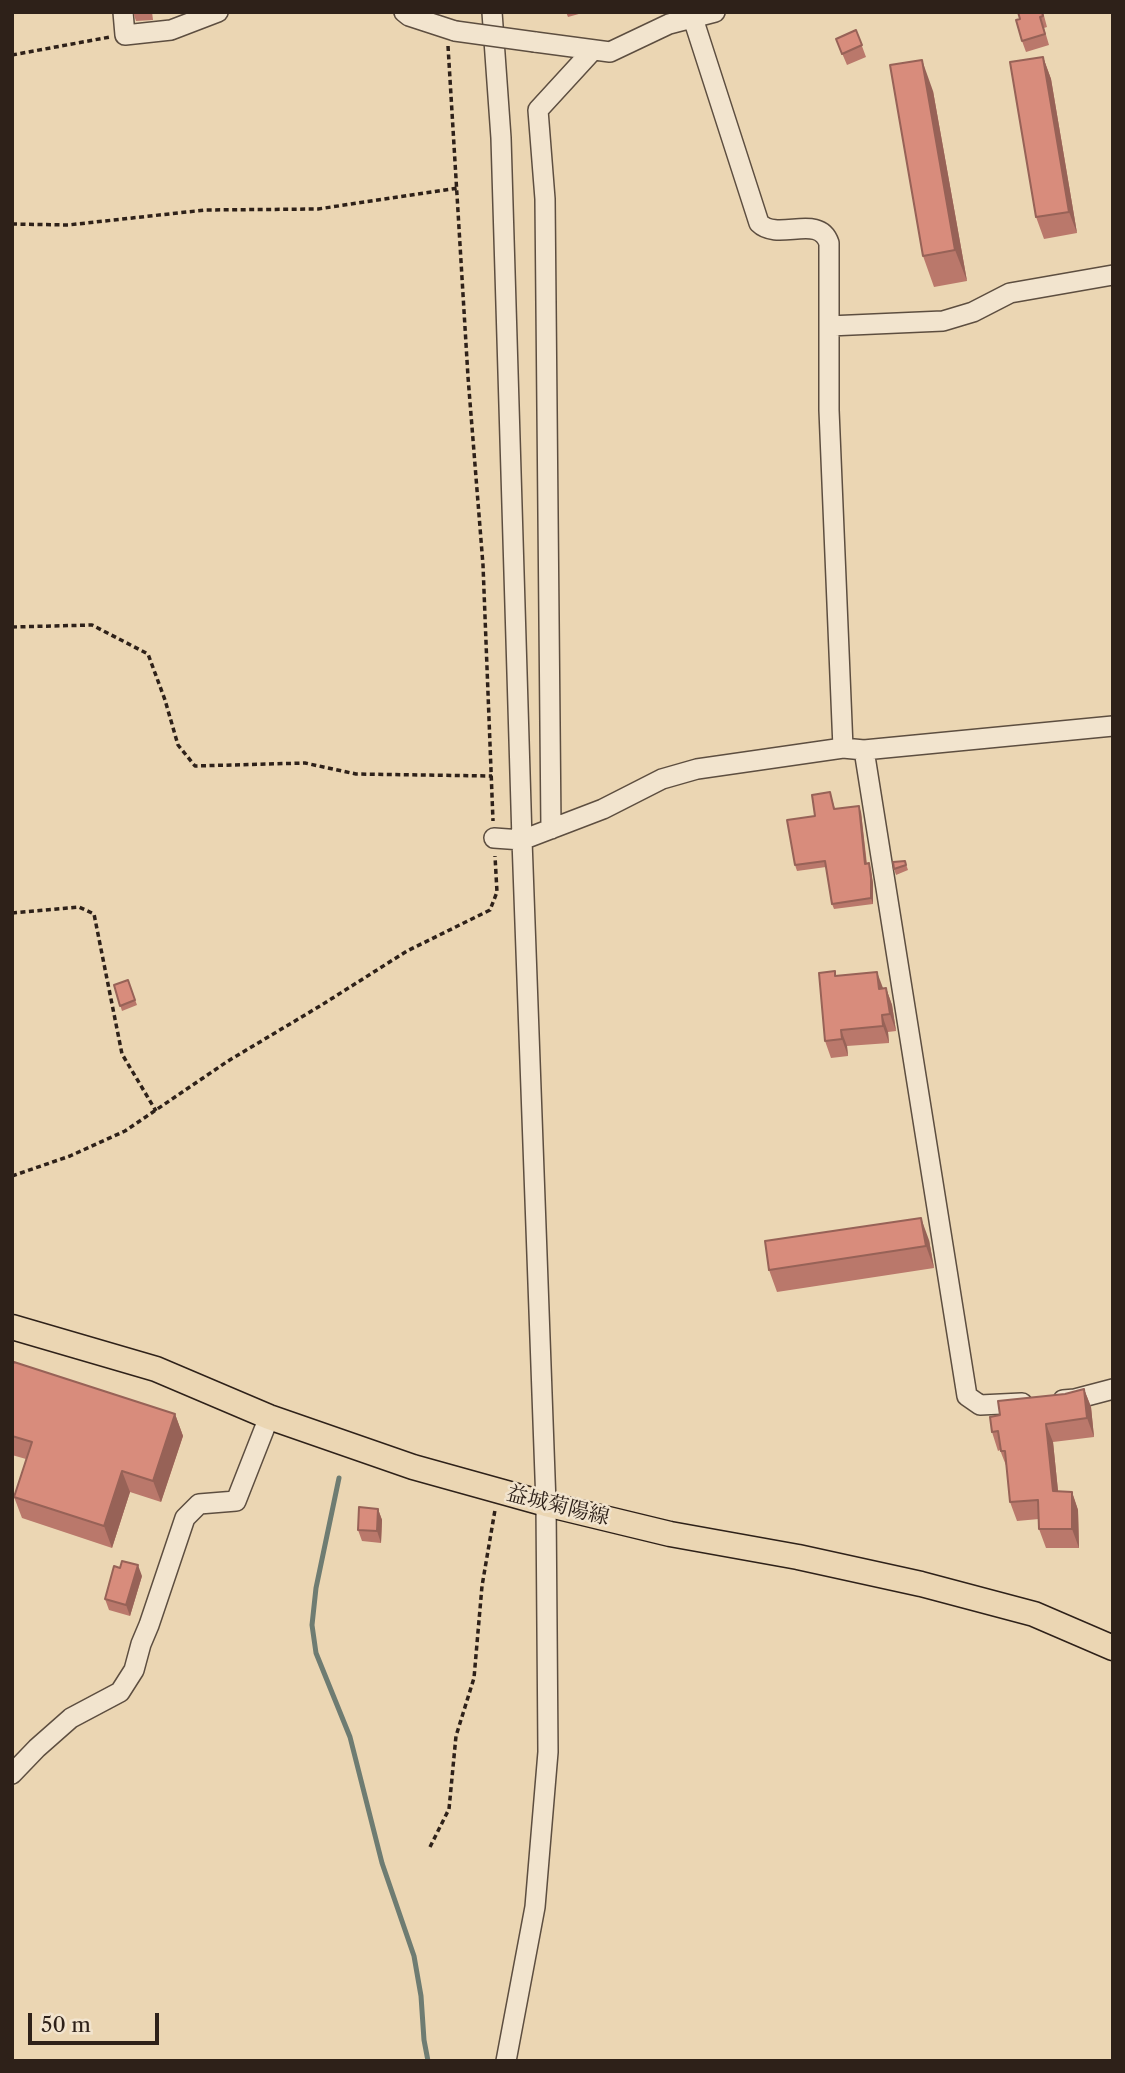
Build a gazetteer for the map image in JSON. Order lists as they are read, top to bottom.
{
  "streets": {
    "main road": ["益城菊陽線"]
  },
  "scale_bar": "50 m"
}
